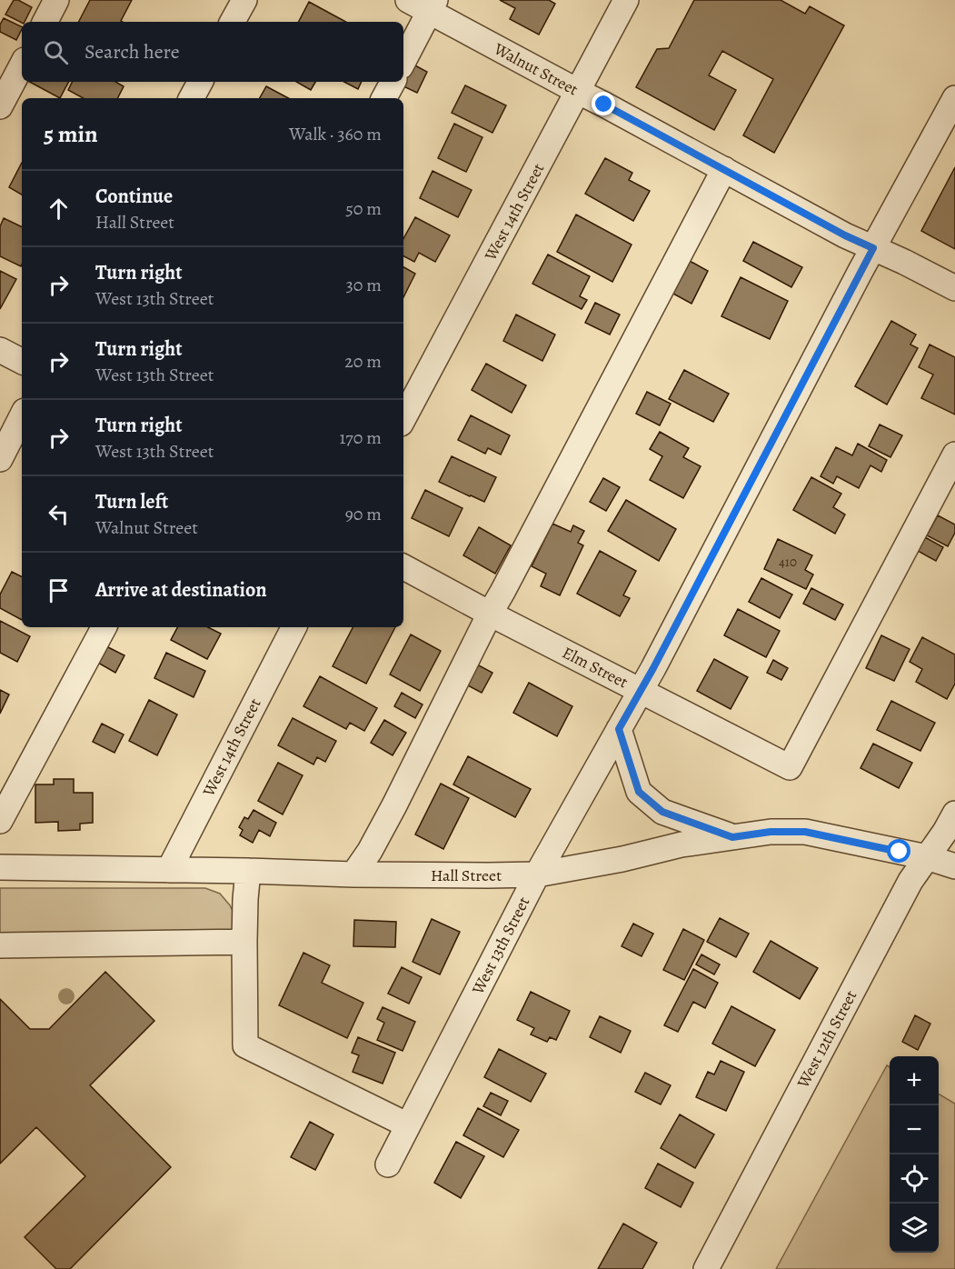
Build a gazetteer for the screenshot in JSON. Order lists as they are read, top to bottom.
{
  "streets": {
    "street": [
      "Walnut Street",
      "West 14th Street",
      "Elm Street",
      "Hall Street",
      "West 13th Street",
      "West 12th Street"
    ]
  },
  "crossings": [
    ["Walnut Street", "West 14th Street"],
    ["Walnut Street", "West 13th Street"],
    ["West 14th Street", "Hall Street"],
    ["Elm Street", "West 13th Street"],
    ["Hall Street", "West 13th Street"],
    ["Hall Street", "West 12th Street"]
  ],
  "house_numbers": ["410"],
  "page": {
    "search": "Search here",
    "heading": ["5 min", "Walk · 360 m"],
    "list": [
      ["Continue", "Hall Street", "50 m"],
      ["Turn right", "West 13th Street", "30 m"],
      ["Turn right", "West 13th Street", "20 m"],
      ["Turn right", "West 13th Street", "170 m"],
      ["Turn left", "Walnut Street", "90 m"],
      "Arrive at destination"
    ],
    "map_buttons": ["+", "−"]
  }
}
